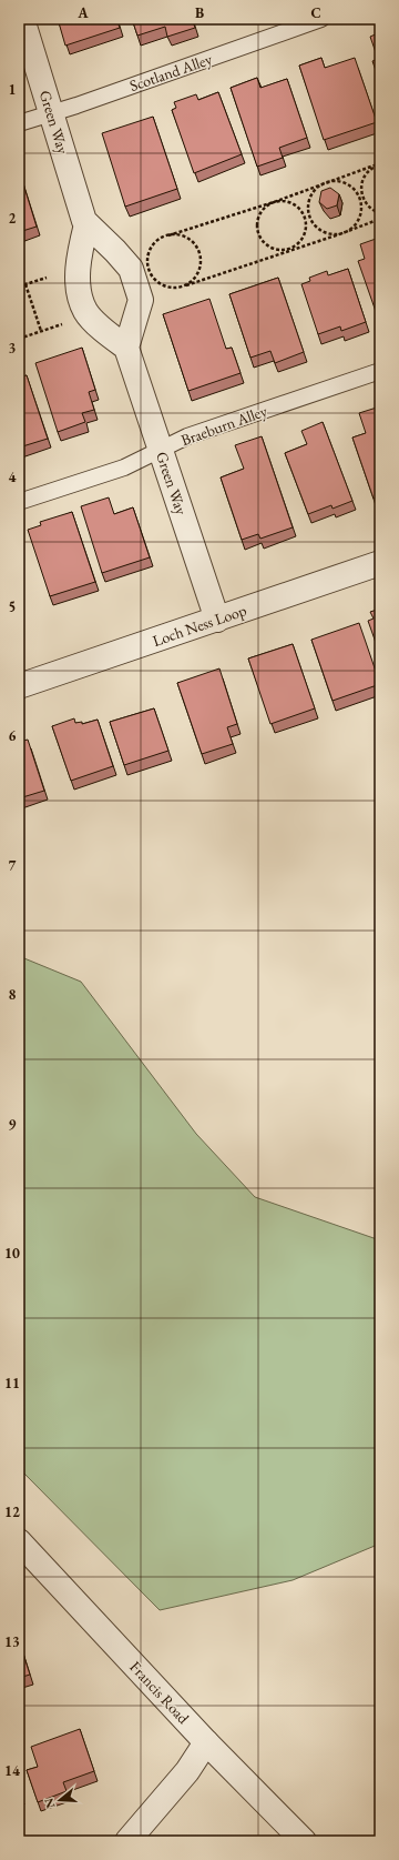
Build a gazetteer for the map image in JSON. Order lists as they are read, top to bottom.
{
  "streets": {
    "street": ["Green Way", "Loch Ness Loop", "Francis Road"],
    "lane": ["Scotland Alley", "Braeburn Alley"]
  },
  "crossings": [
    ["Scotland Alley", "Green Way"],
    ["Green Way", "Braeburn Alley"],
    ["Green Way", "Loch Ness Loop"]
  ],
  "north": "left",
  "grid": {
    "columns": ["A", "B", "C"],
    "rows": [
      "1",
      "2",
      "3",
      "4",
      "5",
      "6",
      "7",
      "8",
      "9",
      "10",
      "11",
      "12",
      "13",
      "14"
    ]
  }
}
